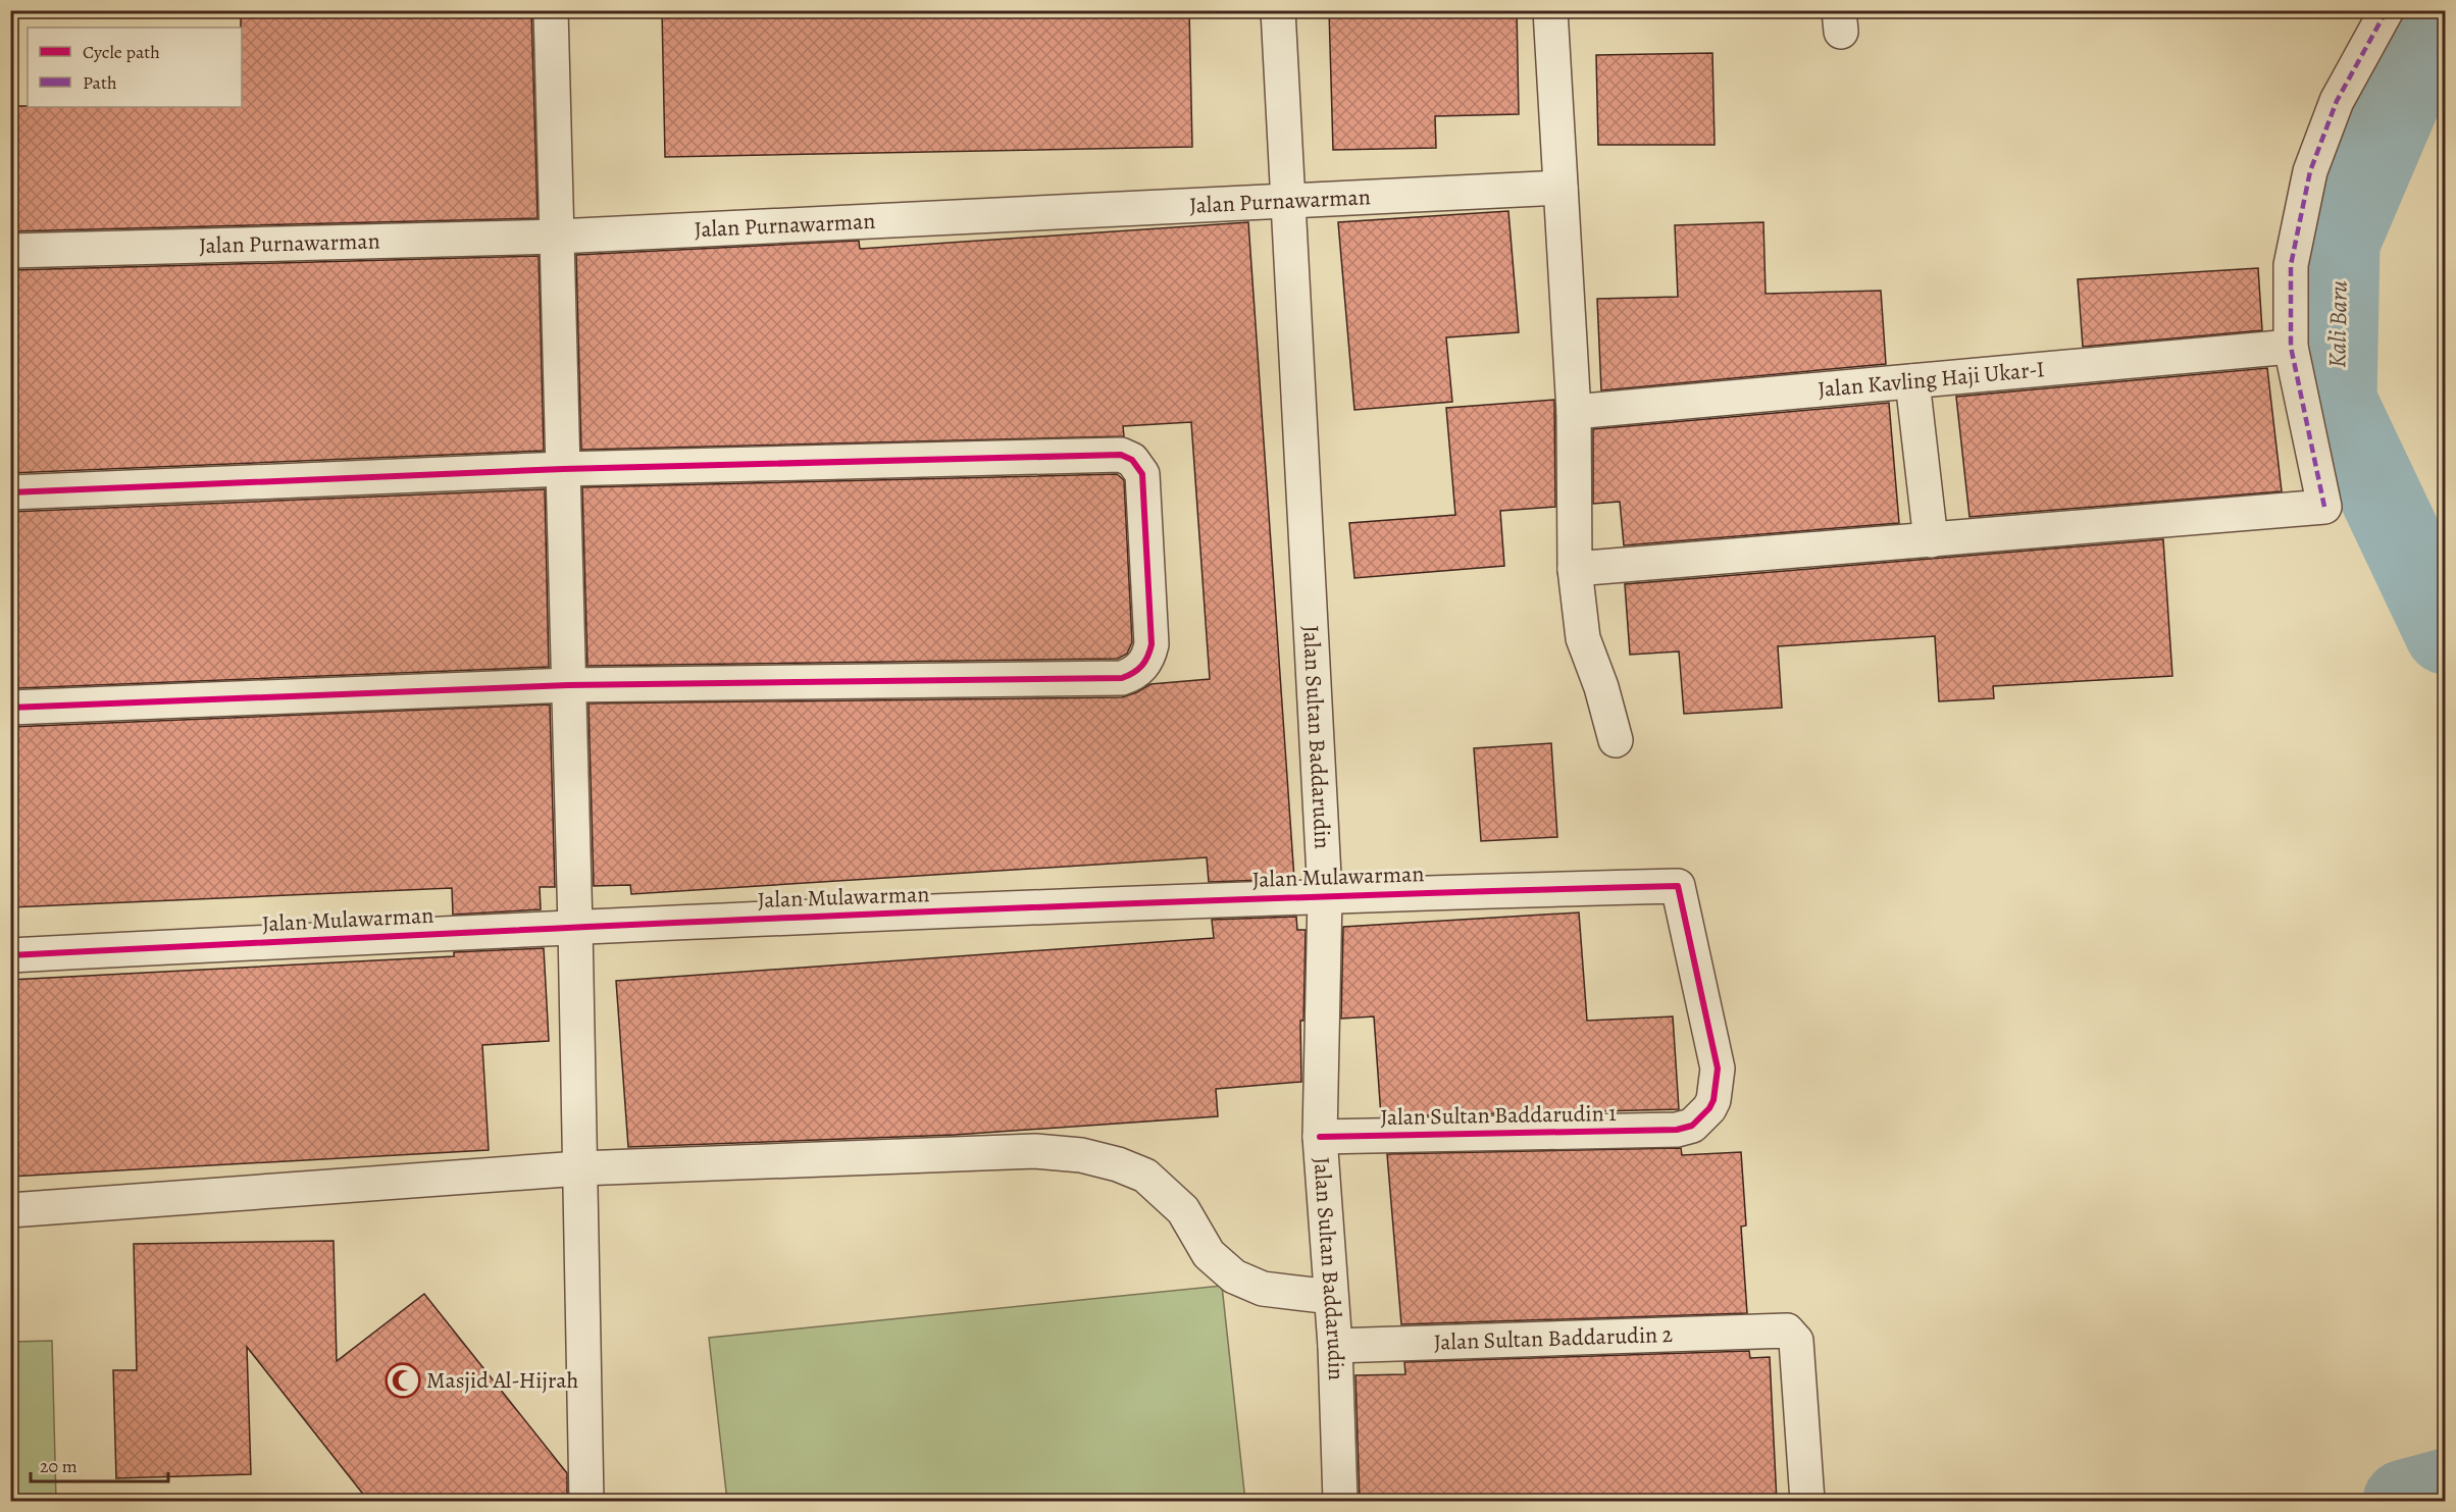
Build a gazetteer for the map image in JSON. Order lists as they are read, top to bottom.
{
  "streets": {
    "street": [
      "Jalan Purnawarman",
      "Jalan Kavling Haji Ukar-I",
      "Jalan Sultan Baddarudin",
      "Jalan Mulawarman",
      "Jalan Sultan Baddarudin 1",
      "Jalan Sultan Baddarudin 2"
    ]
  },
  "crossings": [
    ["Jalan Purnawarman", "Jalan Sultan Baddarudin"],
    ["Jalan Sultan Baddarudin", "Jalan Mulawarman"],
    ["Jalan Sultan Baddarudin", "Jalan Sultan Baddarudin 1"],
    ["Jalan Sultan Baddarudin", "Jalan Sultan Baddarudin 2"],
    ["Jalan Mulawarman", "Jalan Sultan Baddarudin 1"]
  ],
  "water": ["Kali Baru"],
  "places": {
    "mosque": ["Masjid Al-Hijrah"]
  },
  "legend": ["Cycle path", "Path"],
  "scale_bar": "20 m"
}
